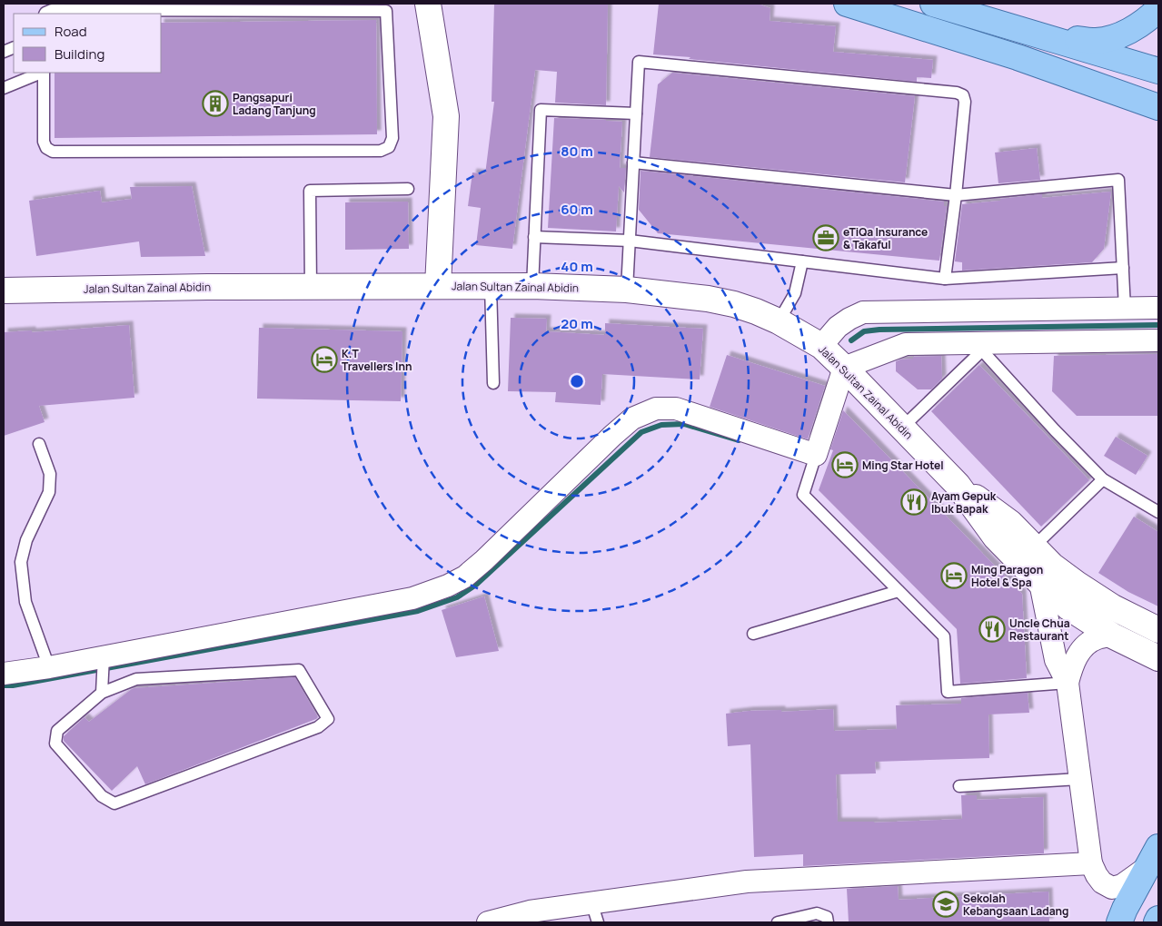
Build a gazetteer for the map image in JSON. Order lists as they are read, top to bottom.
{
  "streets": {
    "street": ["Jalan Sultan Zainal Abidin"]
  },
  "places": {
    "building": ["Pangsapuri Ladang Tanjung"],
    "office": ["eTiQa Insurance & Takaful"],
    "hotel": ["K.T Travellers Inn", "Ming Star Hotel", "Ming Paragon Hotel & Spa"],
    "restaurant": ["Ayam Gepuk Ibuk Bapak", "Uncle Chua Restaurant"],
    "school or university": ["Sekolah Kebangsaan Ladang"]
  },
  "legend": ["Road", "Building"],
  "rings": [
    "80 m",
    "60 m",
    "40 m",
    "20 m"
  ]
}
